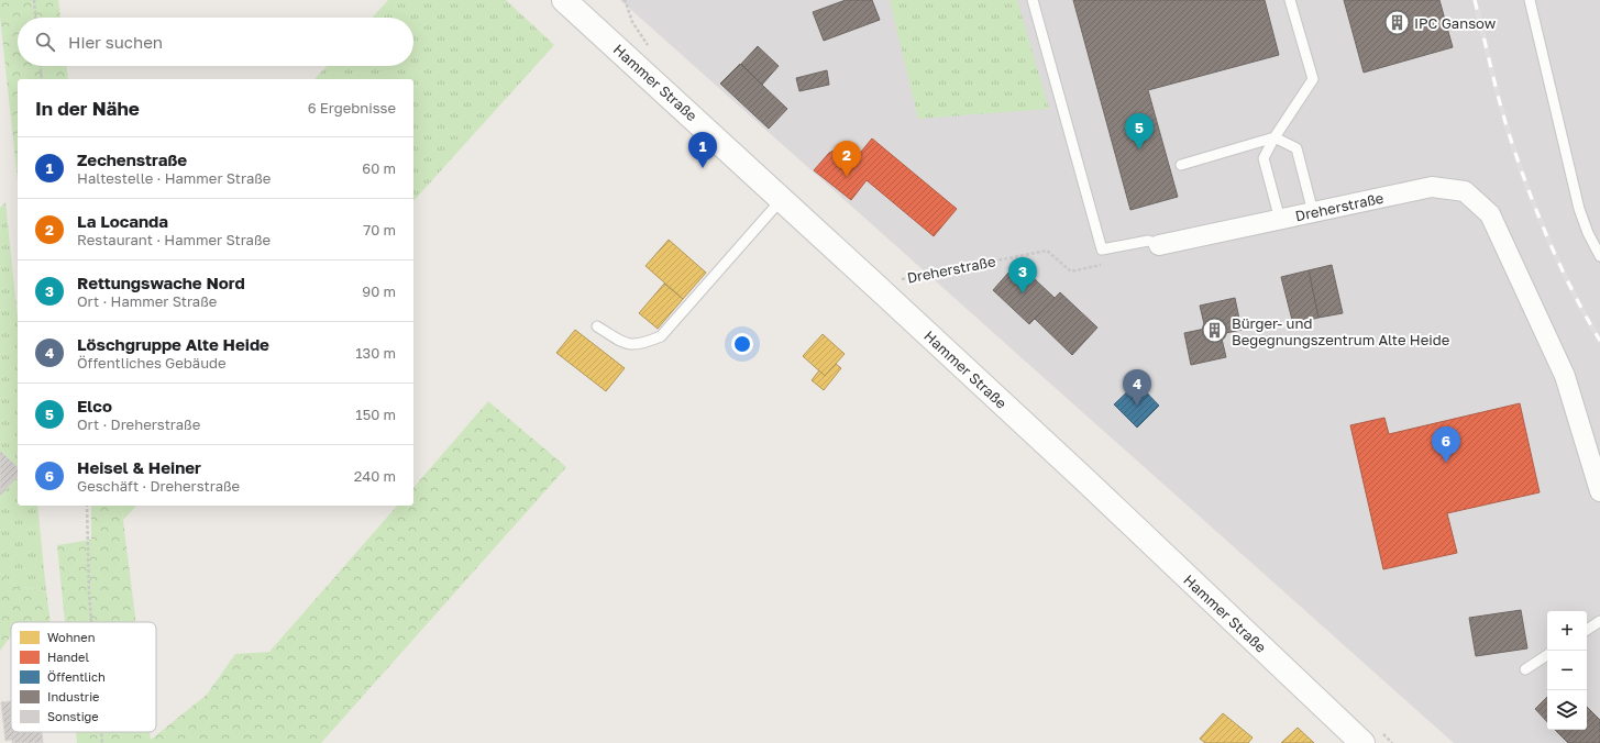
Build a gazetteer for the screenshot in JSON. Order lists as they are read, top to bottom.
{
  "streets": {
    "main road": ["Hammer Straße"],
    "street": ["Dreherstraße"]
  },
  "places": {
    "building": ["IPC Gansow", "Bürger- und Begegnungszentrum Alte Heide"]
  },
  "legend": [
    "Wohnen",
    "Handel",
    "Öffentlich",
    "Industrie",
    "Sonstige"
  ],
  "page": {
    "search": "Hier suchen",
    "heading": ["In der Nähe", "6 Ergebnisse"],
    "pins": [
      "5",
      "1",
      "2",
      "3",
      "4",
      "6"
    ],
    "list": [
      {
        "mark": "1",
        "name": "Zechenstraße",
        "note": "Haltestelle · Hammer Straße",
        "value": "60 m"
      },
      {
        "mark": "2",
        "name": "La Locanda",
        "note": "Restaurant · Hammer Straße",
        "value": "70 m"
      },
      {
        "mark": "3",
        "name": "Rettungswache Nord",
        "note": "Ort · Hammer Straße",
        "value": "90 m"
      },
      {
        "mark": "4",
        "name": "Löschgruppe Alte Heide",
        "note": "Öffentliches Gebäude",
        "value": "130 m"
      },
      {
        "mark": "5",
        "name": "Elco",
        "note": "Ort · Dreherstraße",
        "value": "150 m"
      },
      {
        "mark": "6",
        "name": "Heisel & Heiner",
        "note": "Geschäft · Dreherstraße",
        "value": "240 m"
      }
    ],
    "map_buttons": ["+", "−"]
  }
}
